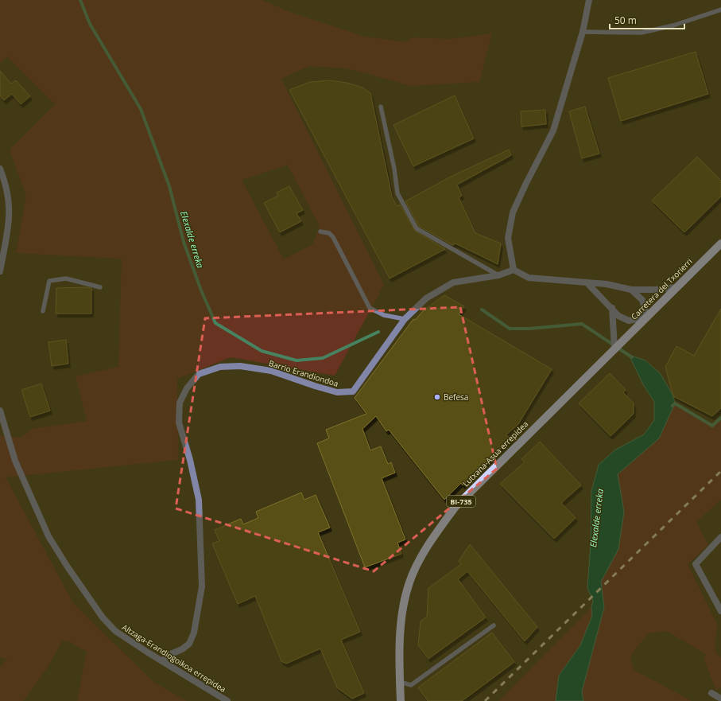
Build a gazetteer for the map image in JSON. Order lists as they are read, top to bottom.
{
  "streets": {
    "main road": ["Carretera del Txorierri", "Lutxana-Asua errepidea", "BI-735"],
    "street": ["Barrio Erandiondoa", "Altzaga-Erandiogoikoa errepidea"]
  },
  "crossings": [
    ["Carretera del Txorierri", "Lutxana-Asua errepidea"],
    ["Barrio Erandiondoa", "Altzaga-Erandiogoikoa errepidea"]
  ],
  "water": ["Elexalde erreka"],
  "places": ["Befesa"],
  "scale_bar": "50 m"
}
